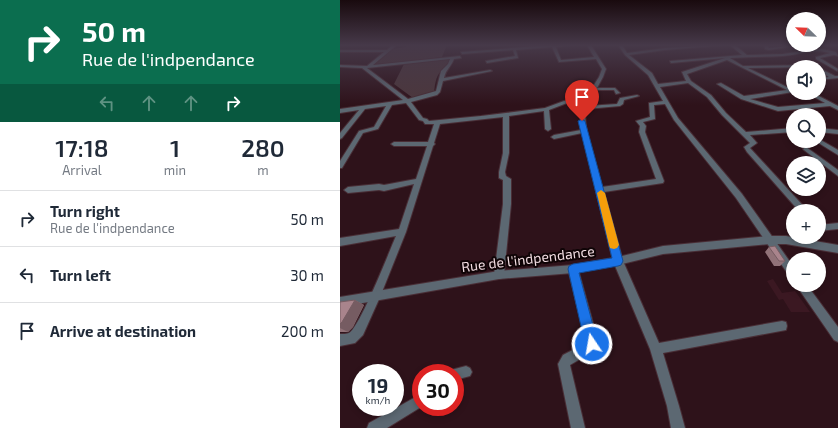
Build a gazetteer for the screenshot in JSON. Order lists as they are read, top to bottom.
{
  "streets": {
    "street": ["Rue de l'indpendance"]
  },
  "north": "top left",
  "page": {
    "turn": ["50 m", "Rue de l'indpendance"],
    "map_buttons": ["+", "−"],
    "eta": [
      "17:18",
      "Arrival",
      "1",
      "min",
      "280",
      "m"
    ],
    "list": [
      {
        "name": "Turn right",
        "note": "Rue de l'indpendance",
        "value": "50 m"
      },
      {
        "name": "Turn left",
        "value": "30 m"
      },
      {
        "name": "Arrive at destination",
        "value": "200 m"
      }
    ],
    "speed": "19 km/h",
    "limit": "30"
  }
}
